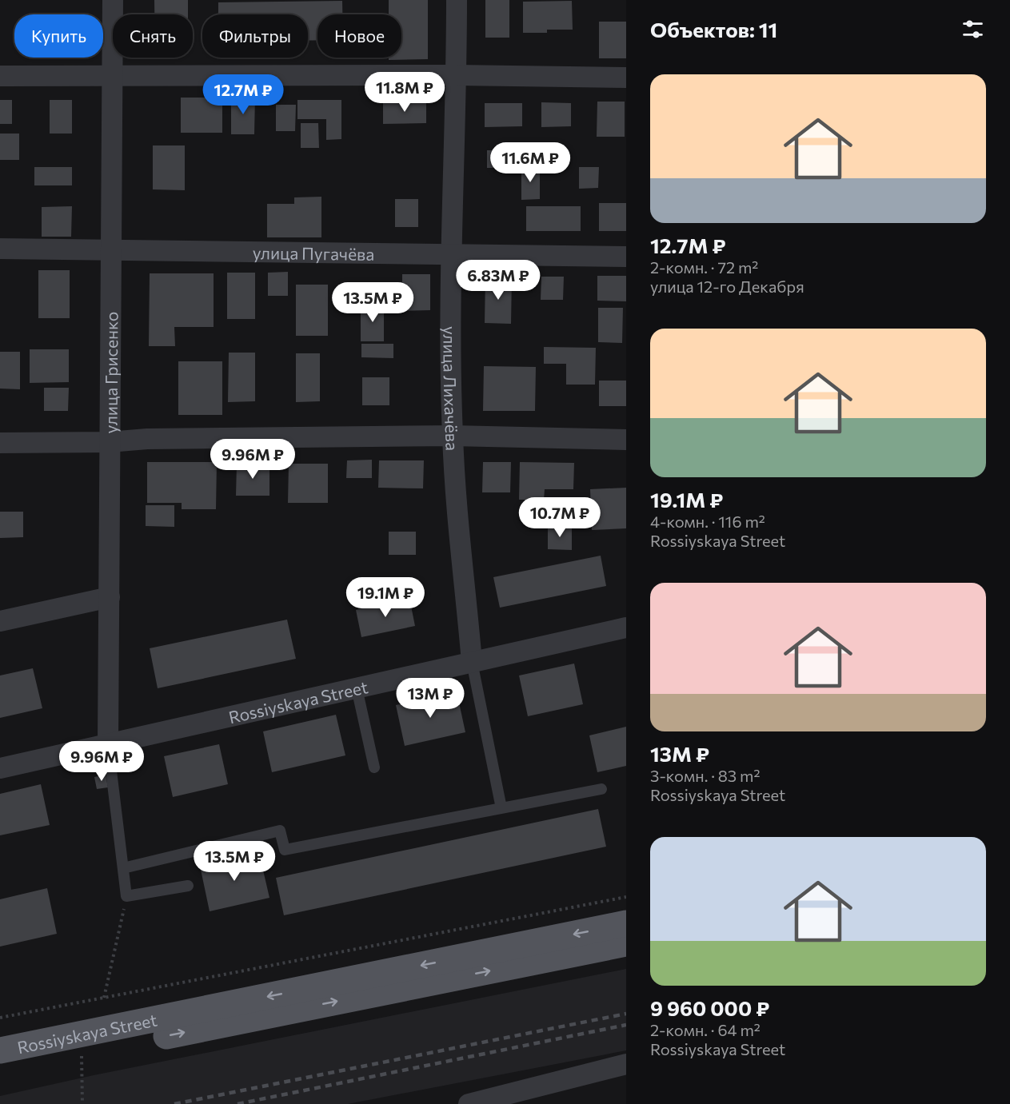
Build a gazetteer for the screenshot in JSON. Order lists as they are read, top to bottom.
{
  "streets": {
    "main road": ["Rossiyskaya Street"],
    "street": ["улица Пугачёва", "улица Грисенко", "улица Лихачёва"]
  },
  "crossings": [
    ["улица Пугачёва", "улица Грисенко"],
    ["улица Пугачёва", "улица Лихачёва"],
    ["улица Грисенко", "Rossiyskaya Street"],
    ["улица Лихачёва", "Rossiyskaya Street"]
  ],
  "page": {
    "heading": "Объектов: 11",
    "chip": [
      "Купить",
      "Снять",
      "Фильтры",
      "Новое"
    ],
    "list": [
      {
        "name": "12.7M ₽",
        "note": "2-комн. · 72 m² · улица 12-го Декабря"
      },
      {
        "name": "19.1M ₽",
        "note": "4-комн. · 116 m² · Rossiyskaya Street"
      },
      {
        "name": "13M ₽",
        "note": "3-комн. · 83 m² · Rossiyskaya Street"
      },
      {
        "name": "9 960 000 ₽",
        "note": "2-комн. · 64 m² · Rossiyskaya Street"
      }
    ],
    "price": [
      "11.8M ₽",
      "12.7M ₽",
      "11.6M ₽",
      "6.83M ₽",
      "13.5M ₽",
      "9.96M ₽",
      "10.7M ₽",
      "19.1M ₽",
      "13M ₽",
      "9.96M ₽",
      "13.5M ₽"
    ]
  }
}
